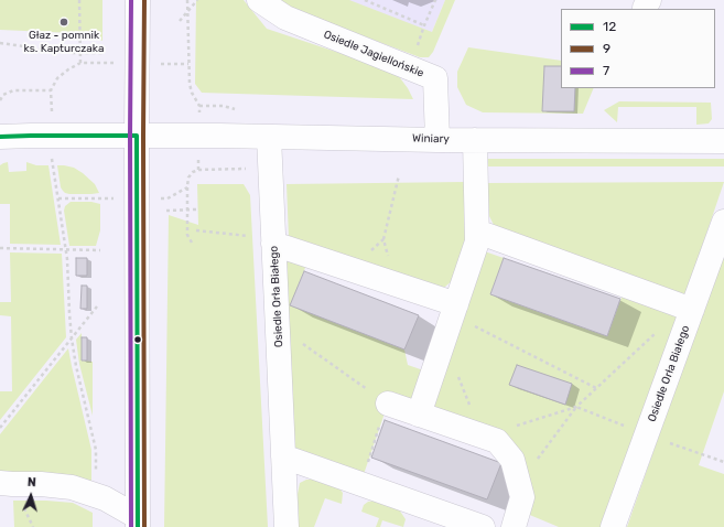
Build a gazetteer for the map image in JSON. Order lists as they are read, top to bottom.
{
  "streets": {
    "street": ["Osiedle Jagiellońskie", "Winiary", "Osiedle Orła Białego"]
  },
  "crossings": [
    ["Osiedle Jagiellońskie", "Winiary"],
    ["Winiary", "Osiedle Orła Białego"]
  ],
  "places": ["Głaz - pomnik ks. Kapturczaka"],
  "lines": ["transit line 9", "transit line 7", "transit line 12"],
  "legend": ["12", "9", "7"],
  "north": "top"
}
